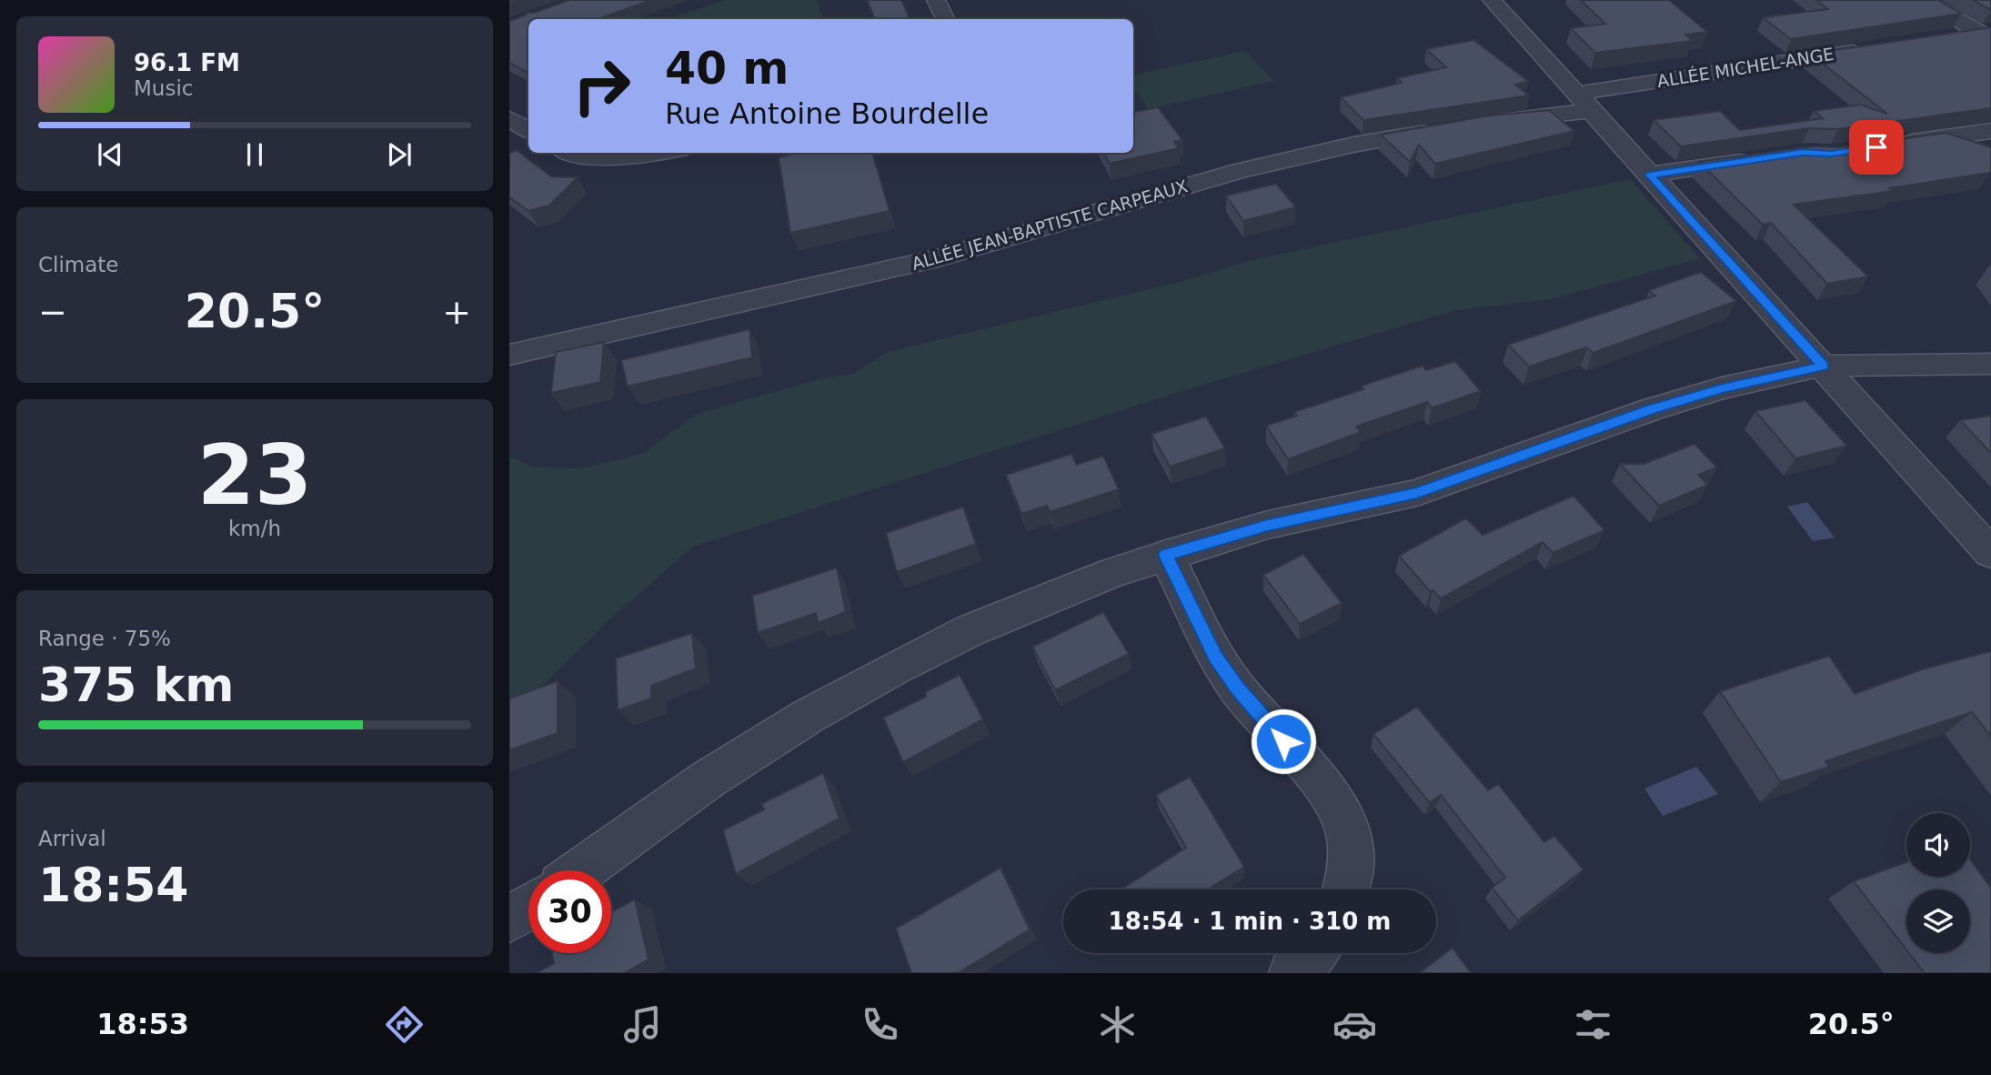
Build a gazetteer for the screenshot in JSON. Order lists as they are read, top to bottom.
{
  "streets": {
    "street": ["ALLÉE MICHEL-ANGE", "ALLÉE JEAN-BAPTISTE CARPEAUX"]
  },
  "page": {
    "turn": ["40 m", "Rue Antoine Bourdelle"],
    "song": ["96.1 FM", "Music"],
    "tile": [
      "Climate",
      ["23", "km/h"],
      ["Range · 75%", "375 km"],
      ["Arrival", "18:54"]
    ],
    "heat": ["−", "20.5°", "+"],
    "limit": "30",
    "trip": "18:54 · 1 min · 310 m",
    "tabs": ["18:53", "20.5°"]
  }
}
